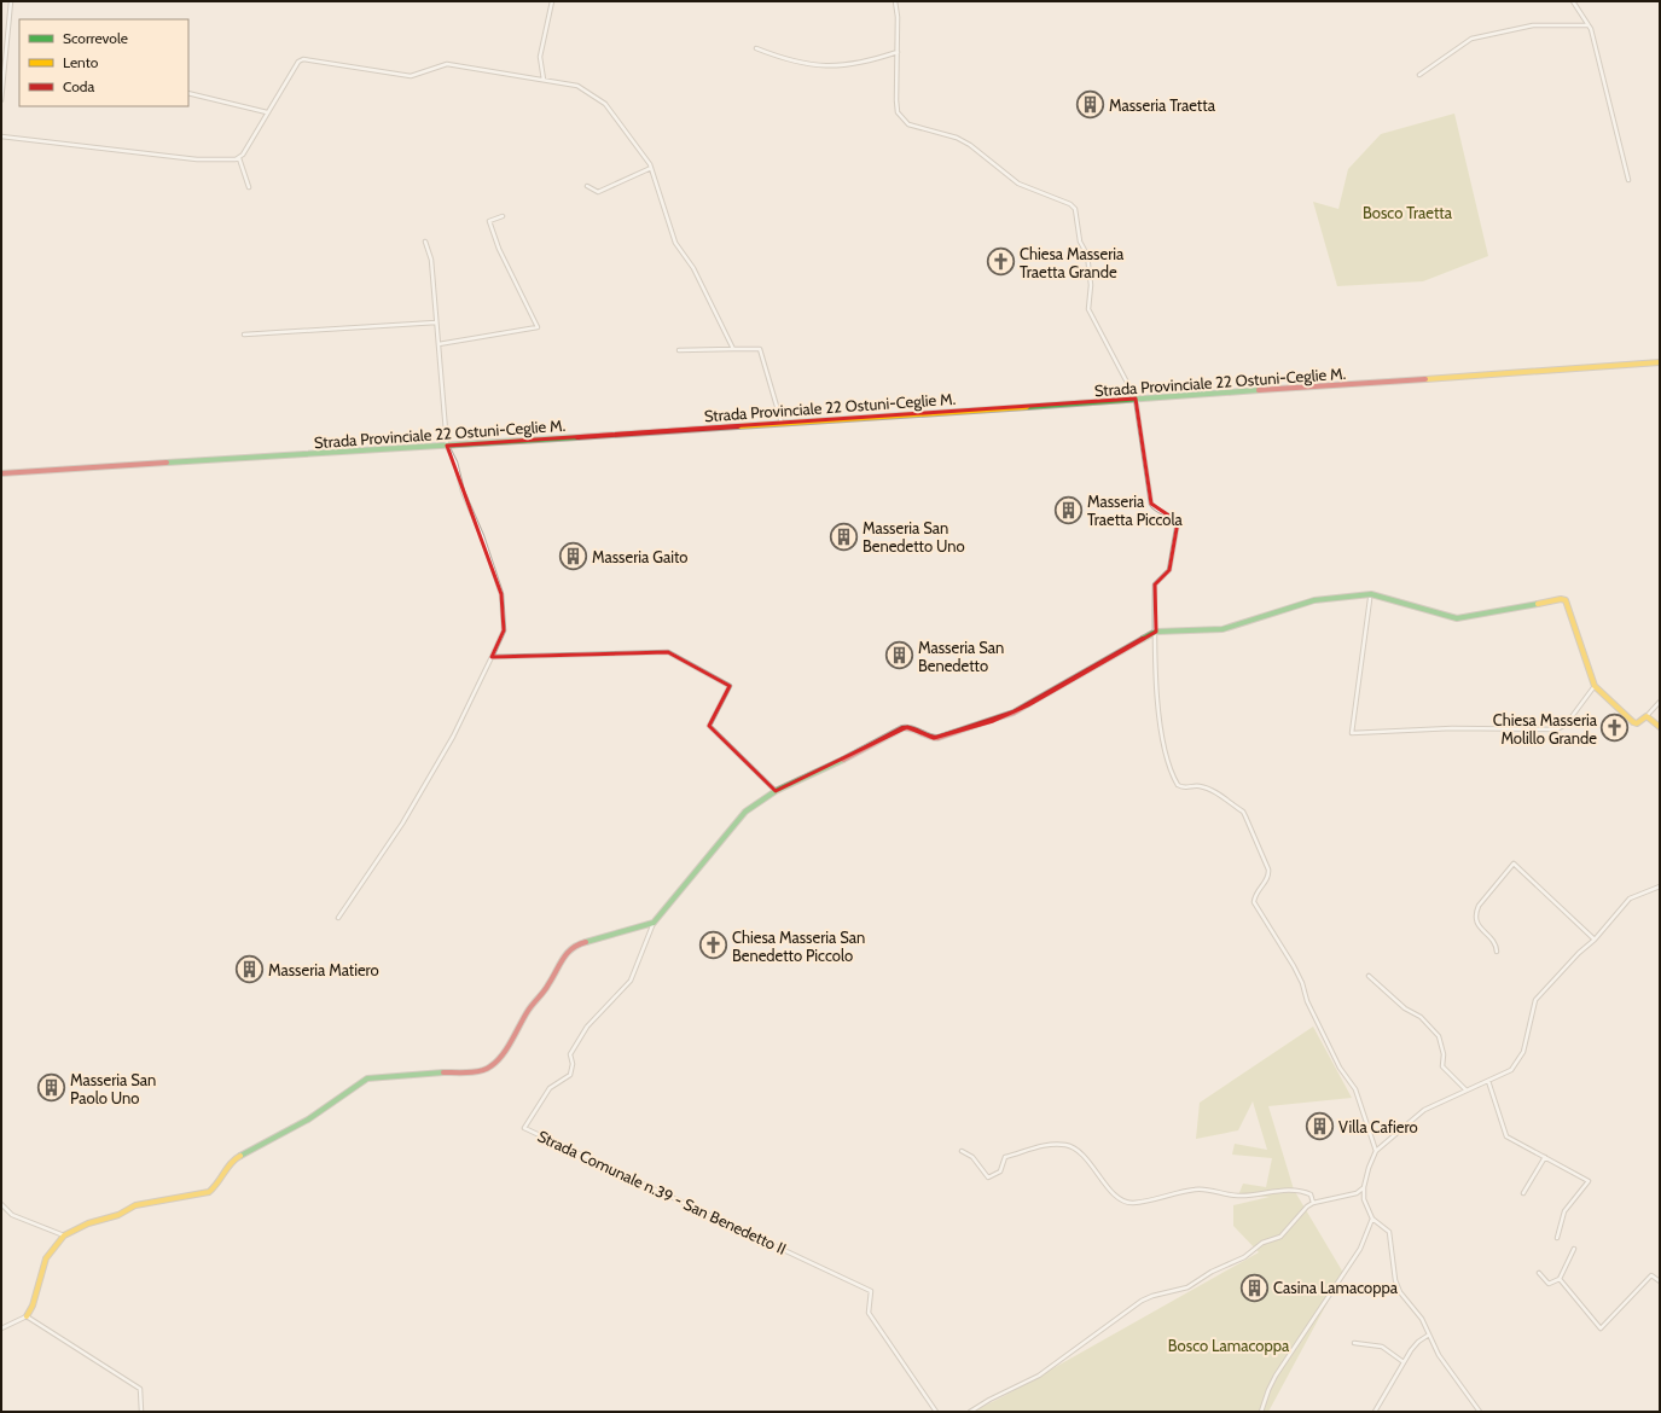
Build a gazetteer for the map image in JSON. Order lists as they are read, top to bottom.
{
  "streets": {
    "street": ["Strada Provinciale 22 Ostuni-Ceglie M.", "Strada Comunale n.39 - San Benedetto II"]
  },
  "parks": ["Bosco Traetta", "Bosco Lamacoppa"],
  "places": {
    "building": [
      "Masseria Traetta",
      "Masseria Traetta Piccola",
      "Masseria San Benedetto Uno",
      "Masseria Gaito",
      "Masseria San Benedetto",
      "Masseria Matiero",
      "Masseria San Paolo Uno",
      "Villa Cafiero",
      "Casina Lamacoppa"
    ],
    "church": ["Chiesa Masseria Traetta Grande", "Chiesa Masseria Molillo Grande", "Chiesa Masseria San Benedetto Piccolo"]
  },
  "legend": ["Scorrevole", "Lento", "Coda"]
}
